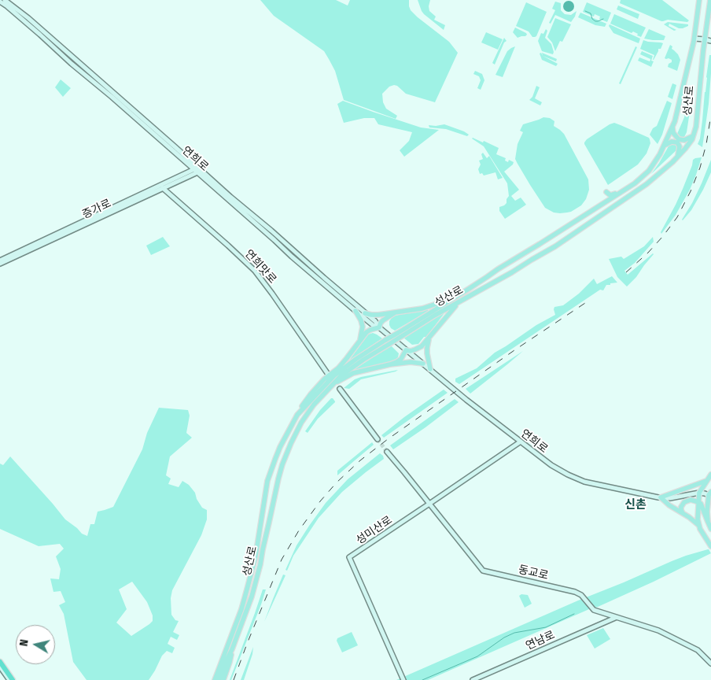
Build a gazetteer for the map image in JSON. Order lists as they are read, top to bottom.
{
  "streets": {
    "main road": [
      "성산로",
      "연희로",
      "증가로",
      "연희맛로",
      "성미산로",
      "동교로",
      "연남로"
    ]
  },
  "crossings": [
    ["연희로", "증가로"],
    ["연희로", "성미산로"],
    ["증가로", "연희맛로"],
    ["성미산로", "동교로"],
    ["동교로", "연남로"]
  ],
  "districts": ["신촌"],
  "north": "left"
}
